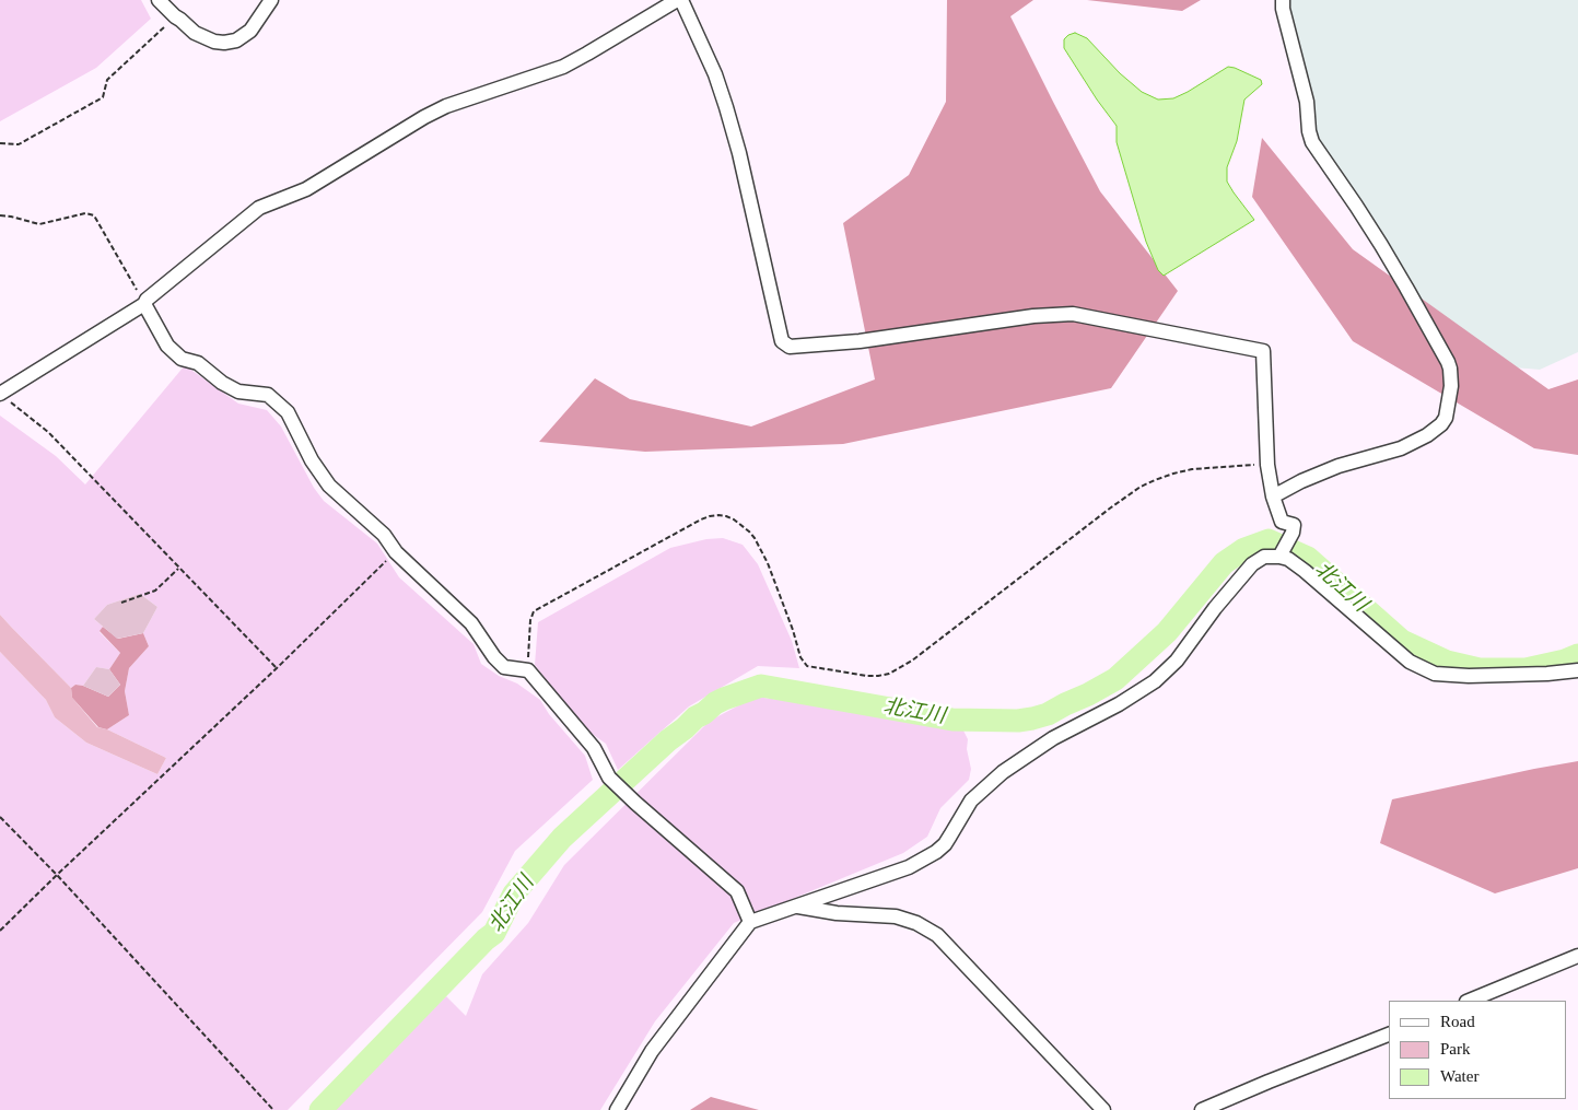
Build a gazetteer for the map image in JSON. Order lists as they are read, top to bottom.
{
  "water": ["北江川"],
  "legend": ["Road", "Park", "Water"]
}
